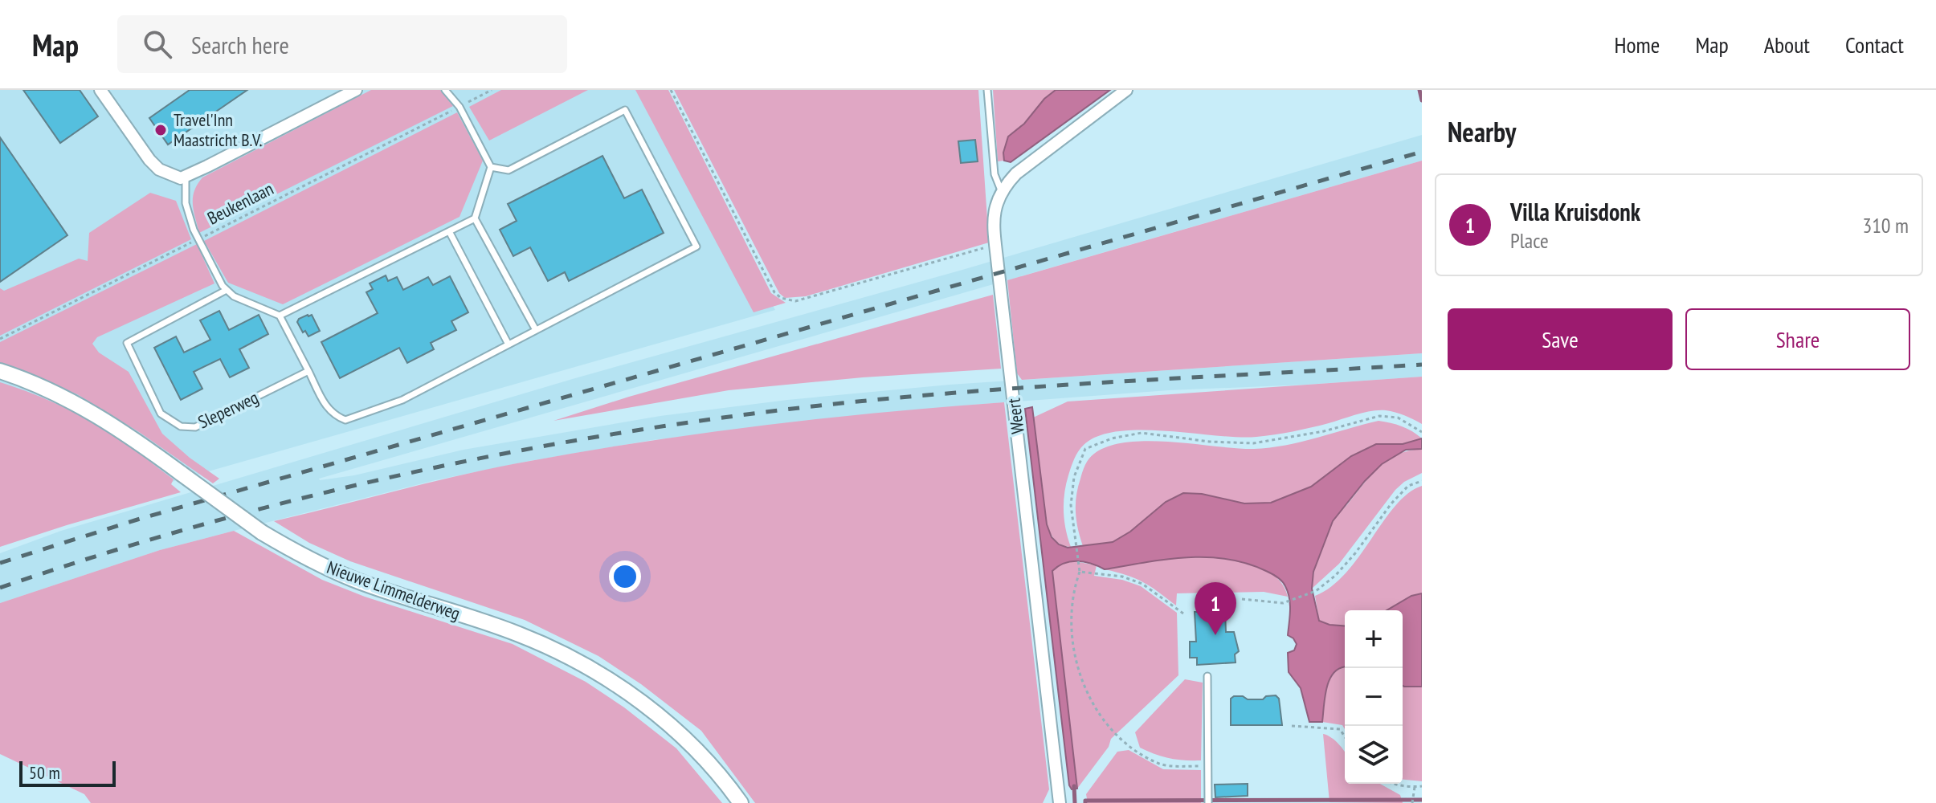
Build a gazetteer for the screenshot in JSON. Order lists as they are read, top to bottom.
{
  "streets": {
    "street": ["Weert", "Nieuwe Limmelderweg"],
    "lane": ["Sleperweg"],
    "path": ["Beukenlaan"]
  },
  "places": ["Travel'Inn Maastricht B.V."],
  "scale_bar": "50 m",
  "page": {
    "header": "Map",
    "search": "Search here",
    "nav": [
      "Home",
      "Map",
      "About",
      "Contact"
    ],
    "heading": "Nearby",
    "list": [
      {
        "mark": "1",
        "name": "Villa Kruisdonk",
        "note": "Place",
        "value": "310 m"
      }
    ],
    "buttons": ["Save", "Share"],
    "pins": "1",
    "map_buttons": ["+", "−"],
    "scale": "50 m"
  }
}
